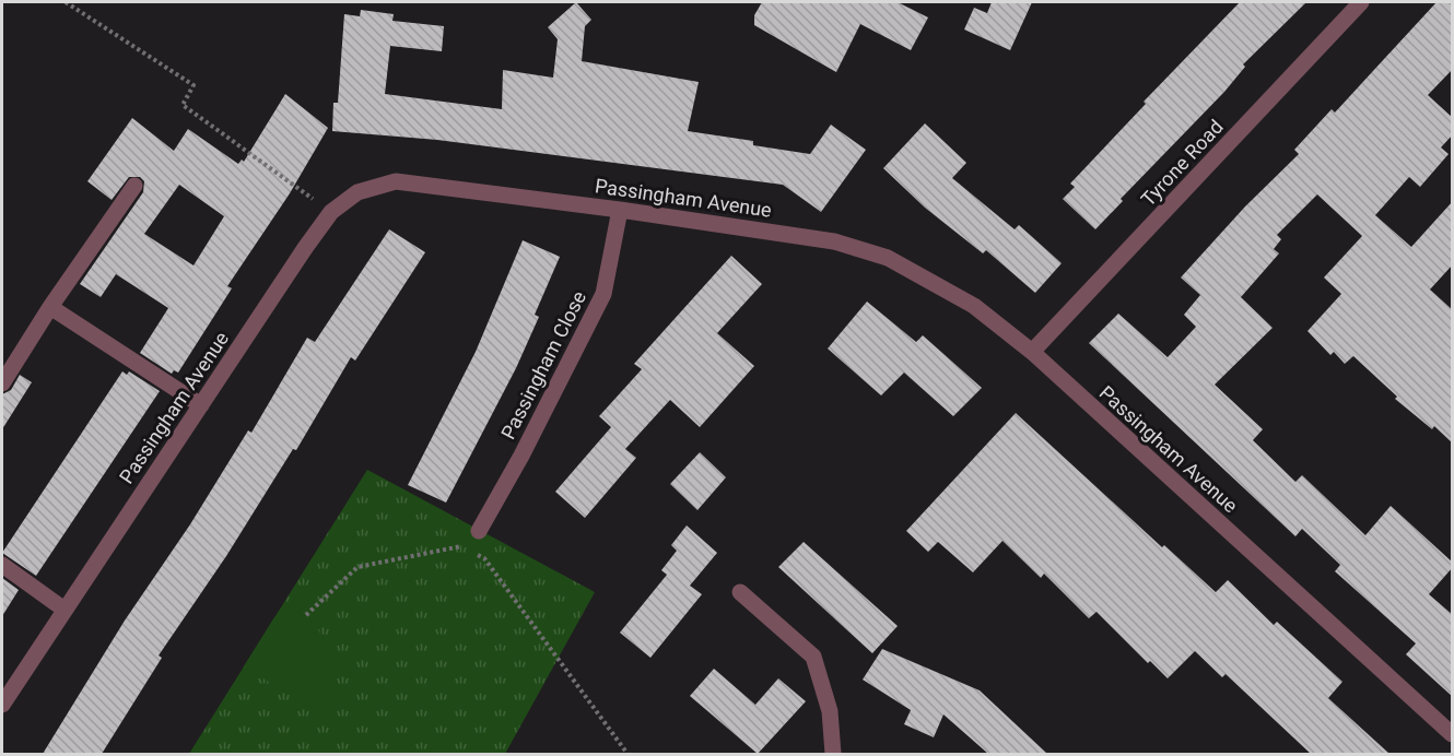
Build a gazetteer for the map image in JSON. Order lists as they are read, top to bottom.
{
  "streets": {
    "street": ["Tyrone Road", "Passingham Avenue", "Passingham Close"]
  },
  "crossings": [
    ["Tyrone Road", "Passingham Avenue"],
    ["Passingham Avenue", "Passingham Close"]
  ]
}
